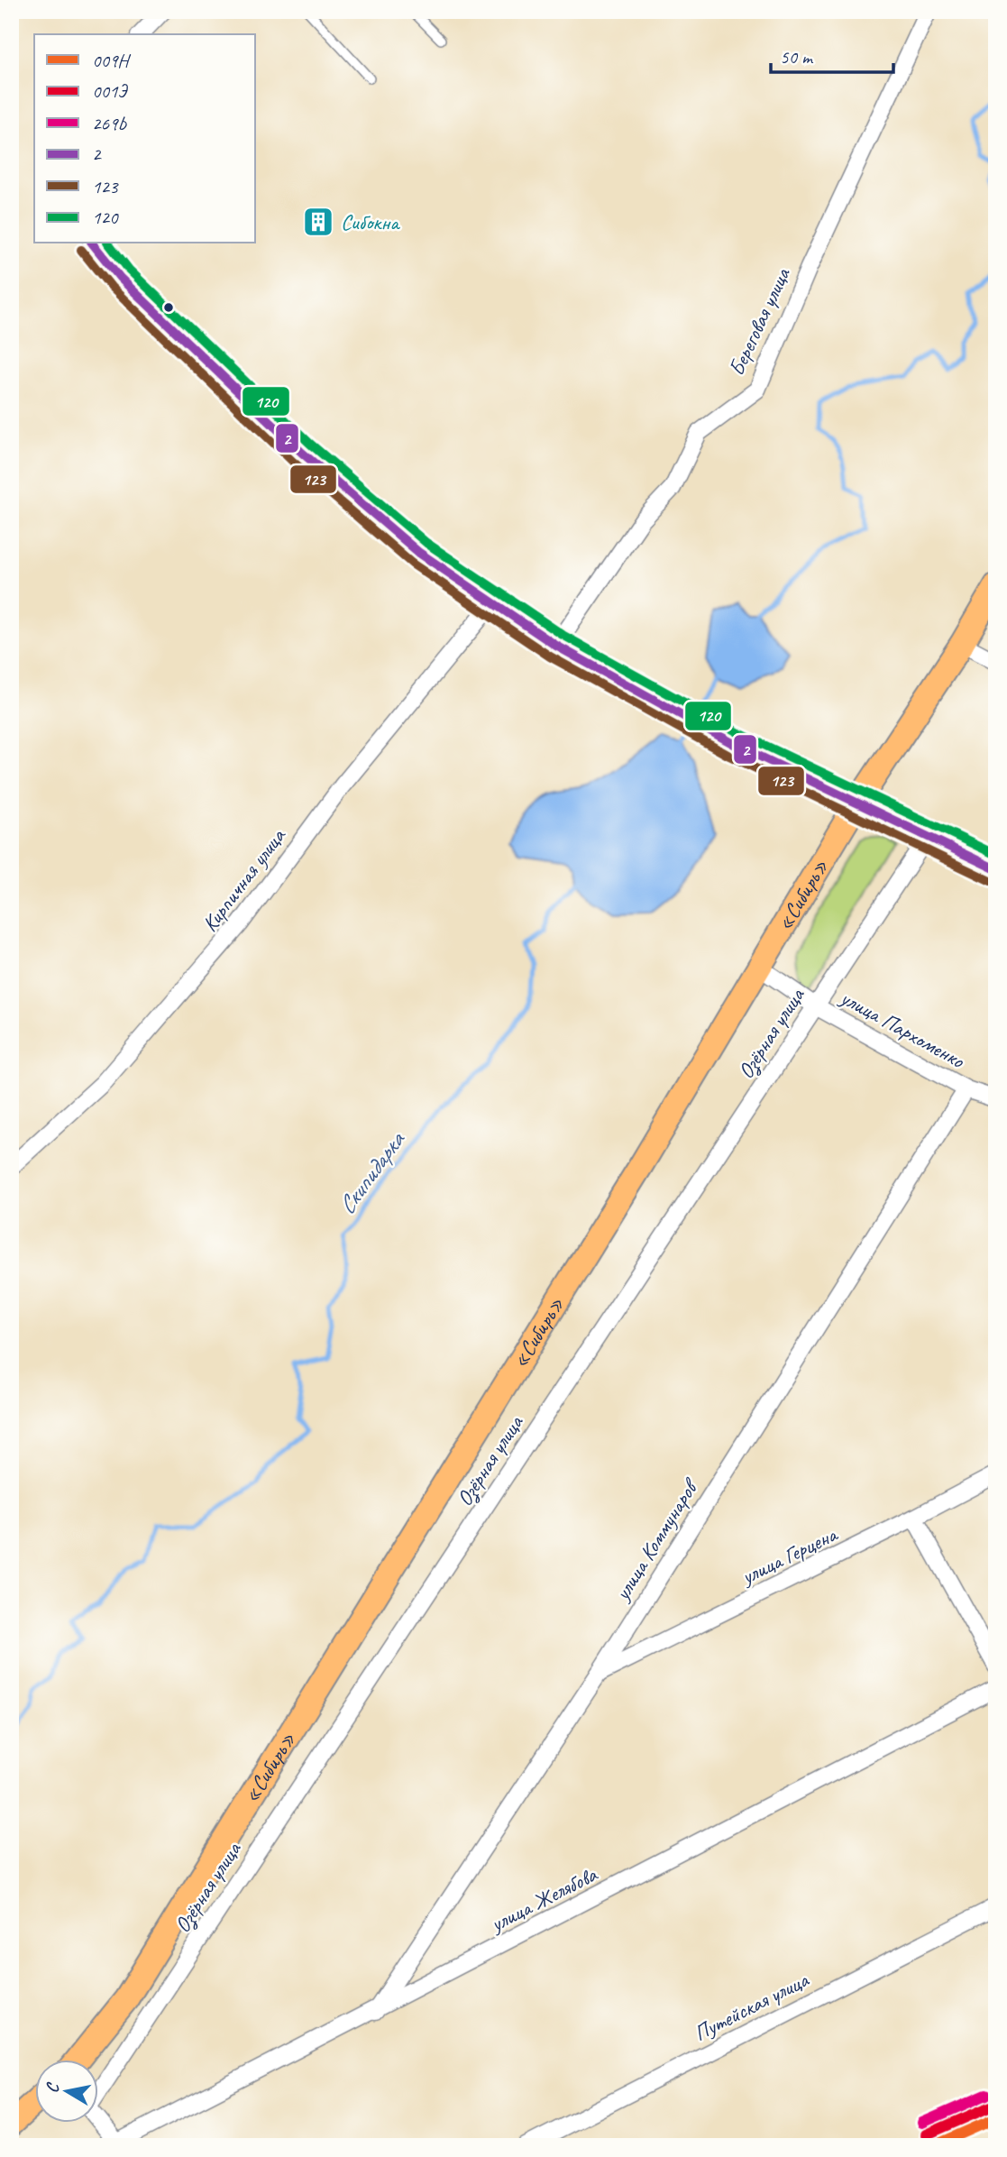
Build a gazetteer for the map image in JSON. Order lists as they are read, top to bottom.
{
  "streets": {
    "main road": ["«Сибирь»"],
    "street": [
      "Береговая улица",
      "Кирпичная улица",
      "улица Пархоменко",
      "Озёрная улица",
      "улица Коммунаров",
      "улица Герцена",
      "улица Желябова",
      "Путейская улица"
    ]
  },
  "crossings": [
    ["«Сибирь»", "улица Пархоменко"],
    ["улица Пархоменко", "Озёрная улица"],
    ["улица Пархоменко", "улица Коммунаров"],
    ["улица Коммунаров", "улица Герцена"],
    ["улица Коммунаров", "улица Желябова"]
  ],
  "water": ["Скипидарка"],
  "places": {
    "building": ["Сибокна"]
  },
  "lines": [
    "transit line 2",
    "transit line 120",
    "transit line 123",
    "transit line 269Ь",
    "transit line 001Э",
    "transit line 009Н"
  ],
  "legend": [
    "009Н",
    "001Э",
    "269Ь",
    "2",
    "123",
    "120"
  ],
  "scale_bar": "50 m",
  "north": "left"
}
